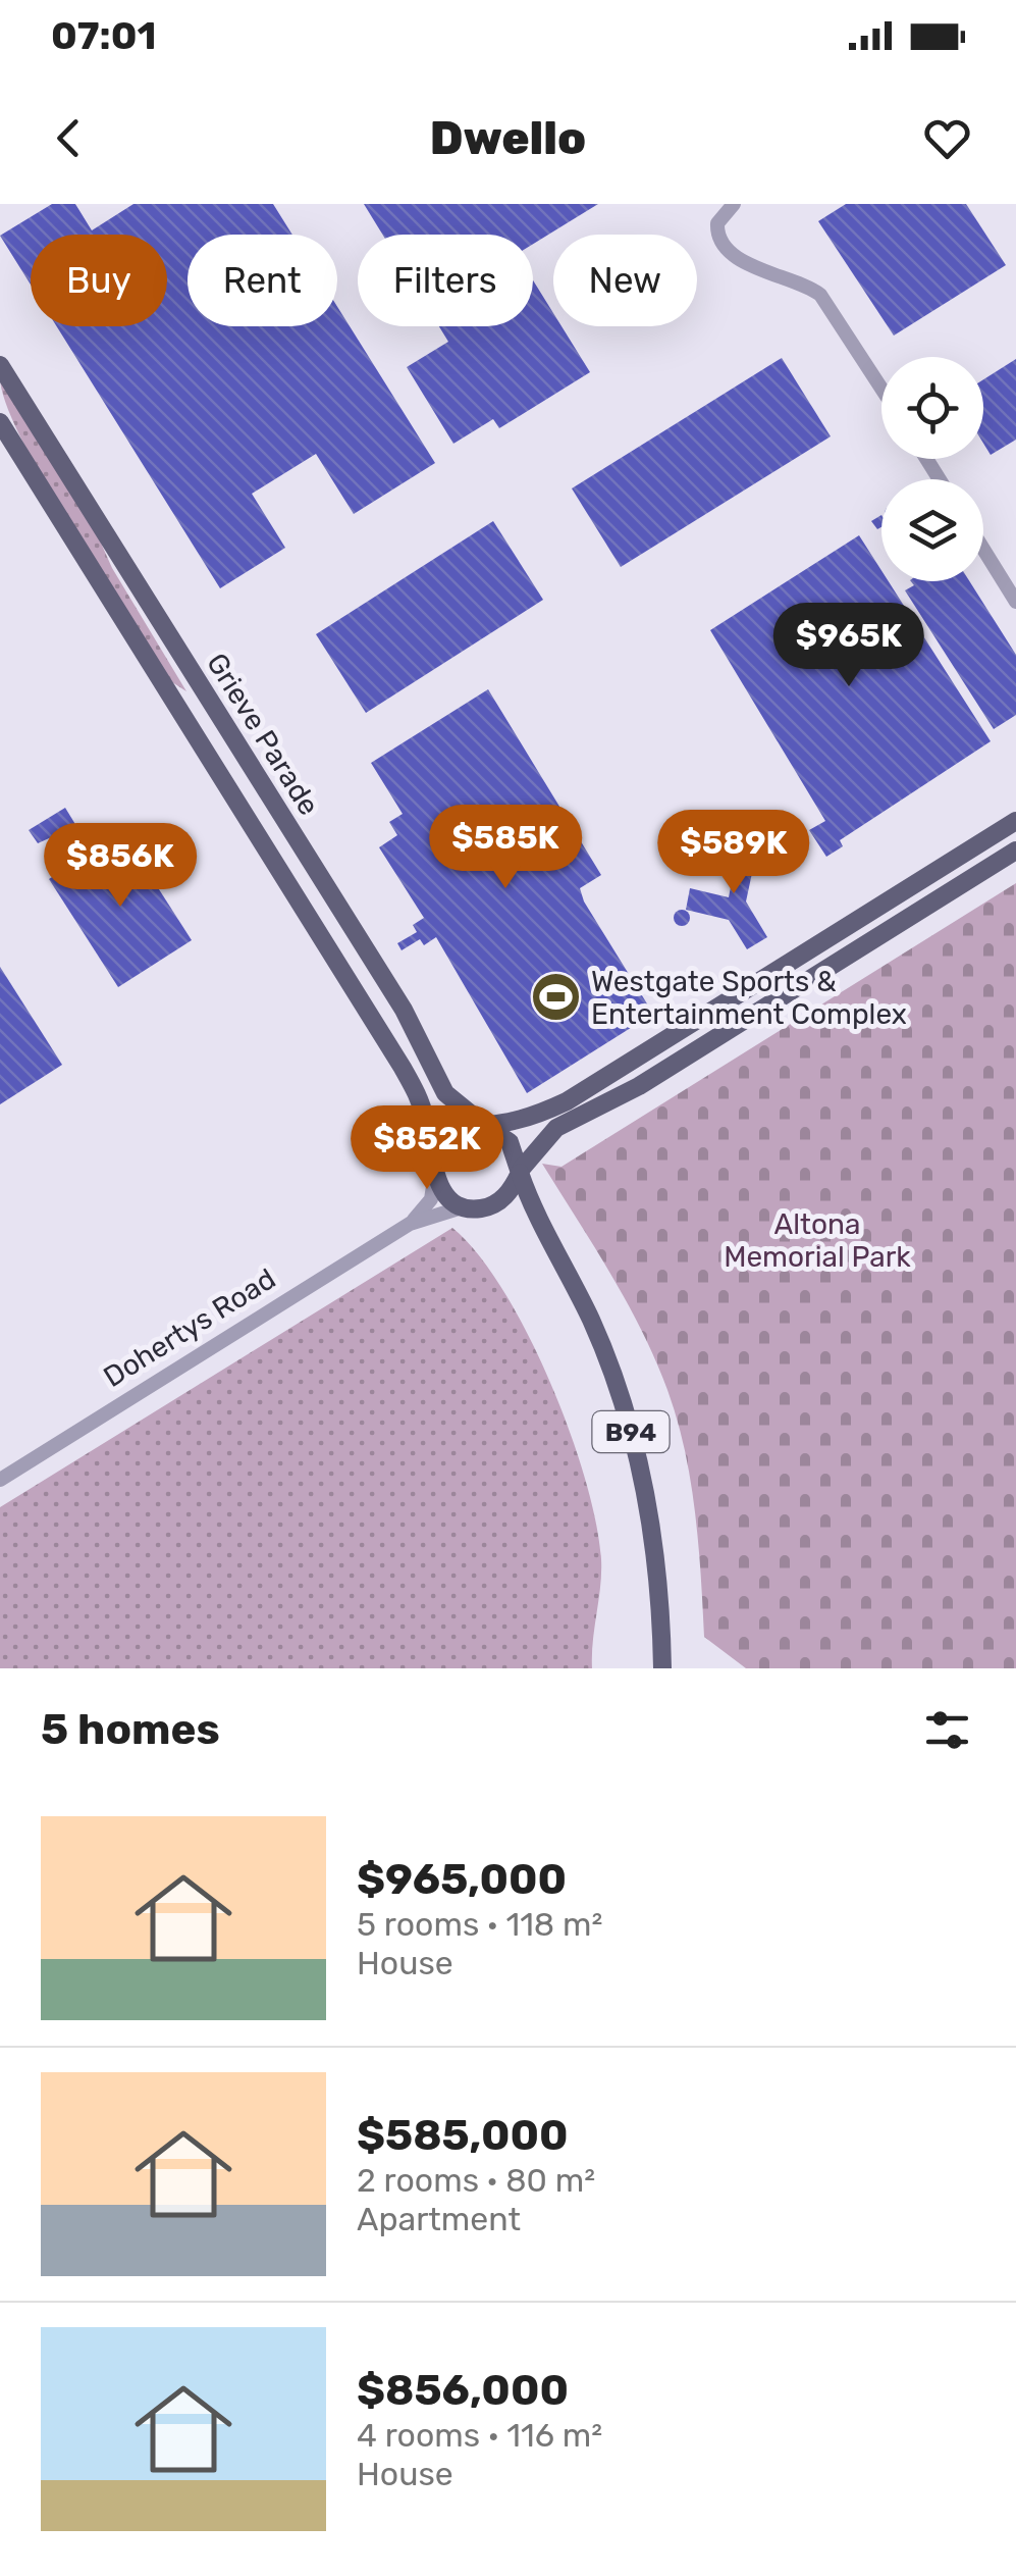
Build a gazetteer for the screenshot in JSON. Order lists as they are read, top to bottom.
{
  "streets": {
    "main road": ["Grieve Parade", "B94"],
    "street": ["Dohertys Road"]
  },
  "crossings": [
    ["Grieve Parade", "Dohertys Road"],
    ["Grieve Parade", "B94"],
    ["Dohertys Road", "B94"]
  ],
  "parks": ["Altona Memorial Park"],
  "places": {
    "sports": ["Westgate Sports & Entertainment Complex"]
  },
  "page": {
    "status": "07:01",
    "header": "Dwello",
    "chip": [
      "Buy",
      "Rent",
      "Filters",
      "New"
    ],
    "price": [
      "$965K",
      "$585K",
      "$589K",
      "$856K",
      "$852K"
    ],
    "heading": "5 homes",
    "list": [
      {
        "name": "$965,000",
        "note": "5 rooms · 118 m² · House"
      },
      {
        "name": "$585,000",
        "note": "2 rooms · 80 m² · Apartment"
      },
      {
        "name": "$856,000",
        "note": "4 rooms · 116 m² · House"
      }
    ]
  }
}
